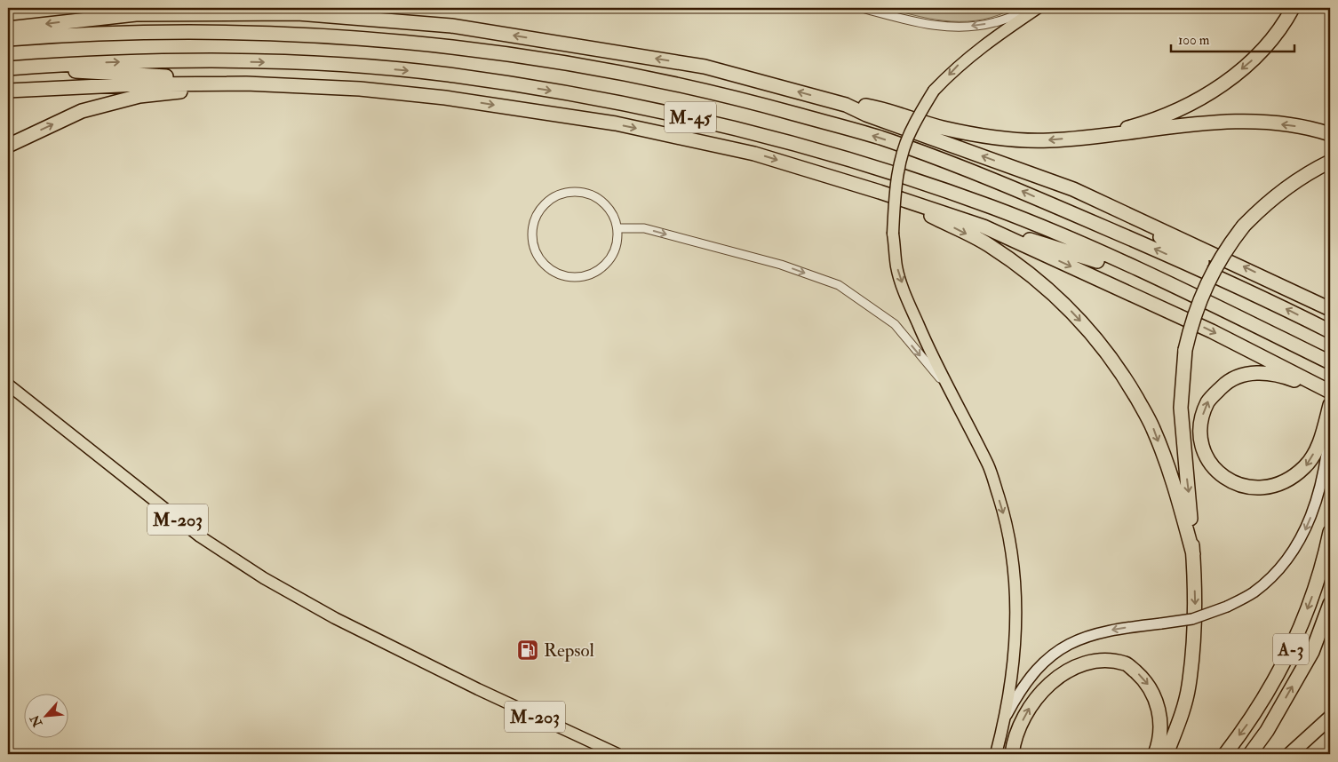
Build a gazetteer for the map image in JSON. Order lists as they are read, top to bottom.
{
  "streets": {
    "highway": ["M-45", "A-3"],
    "main road": ["M-203"]
  },
  "places": {
    "fuel station": ["Repsol"]
  },
  "scale_bar": "100 m",
  "north": "bottom left"
}
